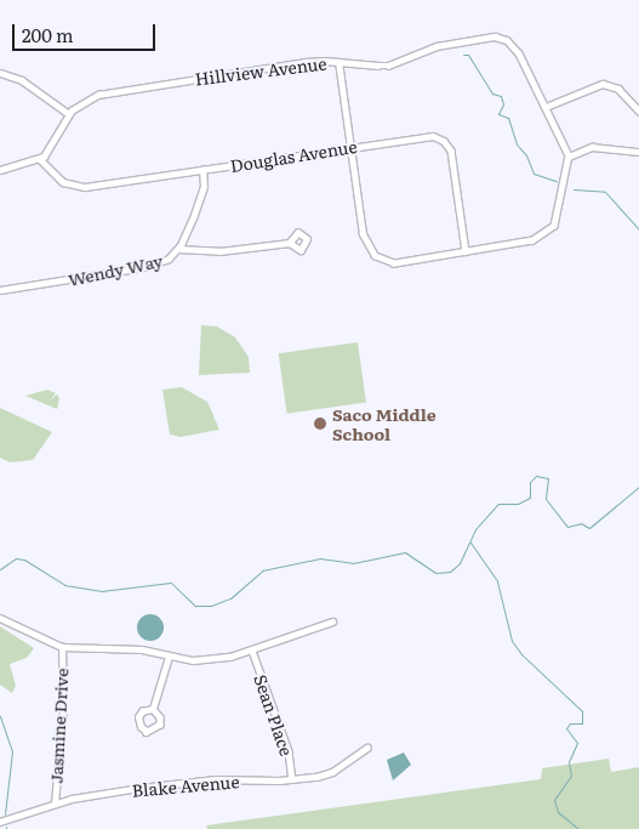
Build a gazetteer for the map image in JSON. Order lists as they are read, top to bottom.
{
  "streets": {
    "street": [
      "Hillview Avenue",
      "Douglas Avenue",
      "Wendy Way",
      "Sean Place",
      "Jasmine Drive",
      "Blake Avenue"
    ]
  },
  "crossings": [
    ["Hillview Avenue", "Douglas Avenue"],
    ["Douglas Avenue", "Wendy Way"],
    ["Sean Place", "Blake Avenue"],
    ["Jasmine Drive", "Blake Avenue"]
  ],
  "places": ["Saco Middle School"],
  "scale_bar": "200 m"
}
